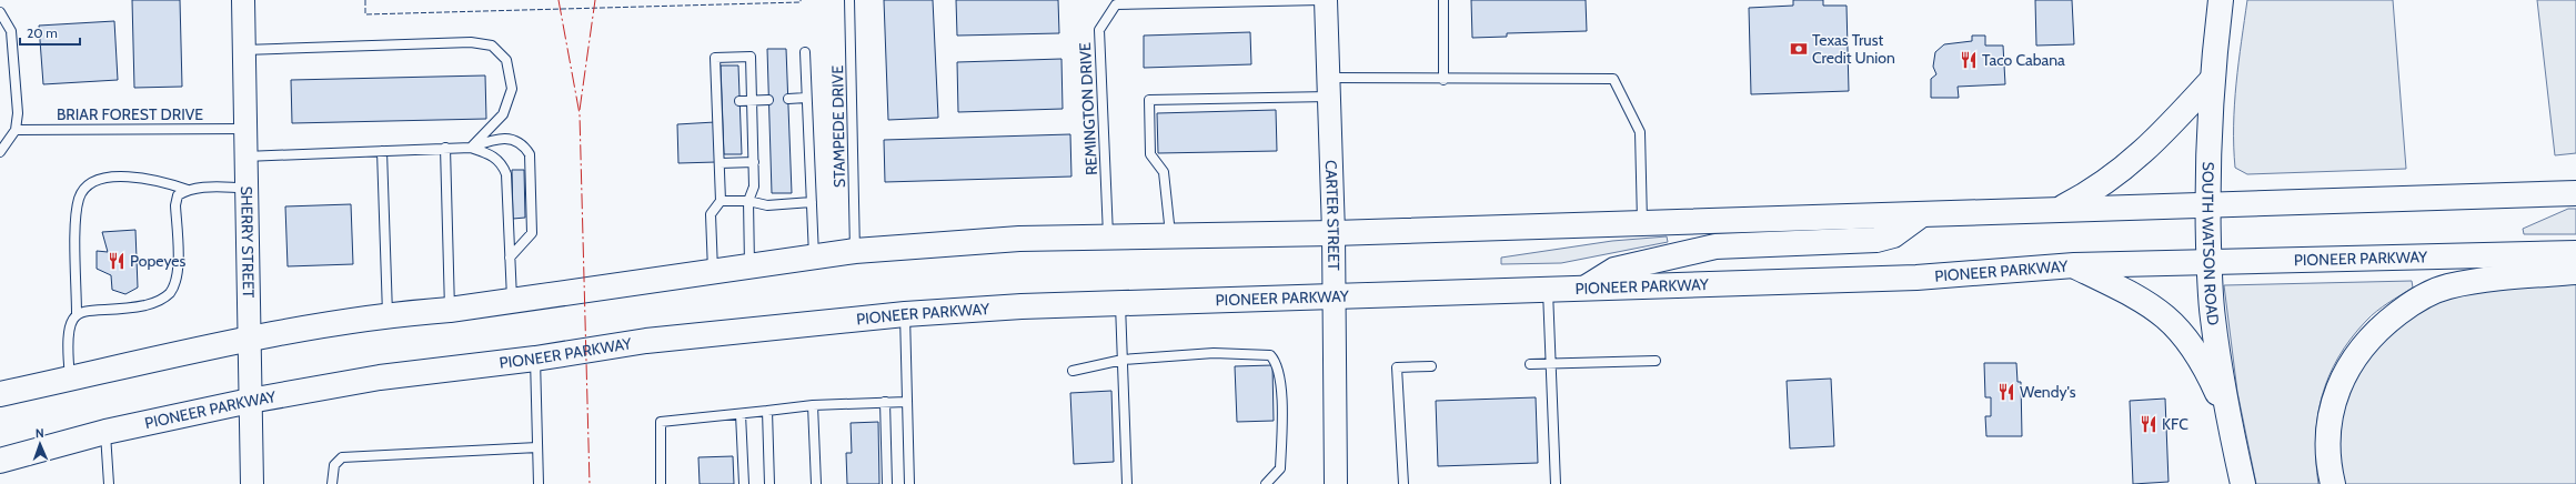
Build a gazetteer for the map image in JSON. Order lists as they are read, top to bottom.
{
  "streets": {
    "main road": ["SOUTH WATSON ROAD", "PIONEER PARKWAY"],
    "street": ["CARTER STREET", "SHERRY STREET"],
    "lane": ["REMINGTON DRIVE", "BRIAR FOREST DRIVE", "STAMPEDE DRIVE"]
  },
  "crossings": [
    ["BRIAR FOREST DRIVE", "SHERRY STREET"],
    ["CARTER STREET", "PIONEER PARKWAY"],
    ["SHERRY STREET", "PIONEER PARKWAY"],
    ["SOUTH WATSON ROAD", "PIONEER PARKWAY"]
  ],
  "places": {
    "bank": ["Texas Trust Credit Union"],
    "restaurant": [
      "Taco Cabana",
      "Popeyes",
      "Wendy's",
      "KFC"
    ]
  },
  "scale_bar": "20 m",
  "north": "top"
}
